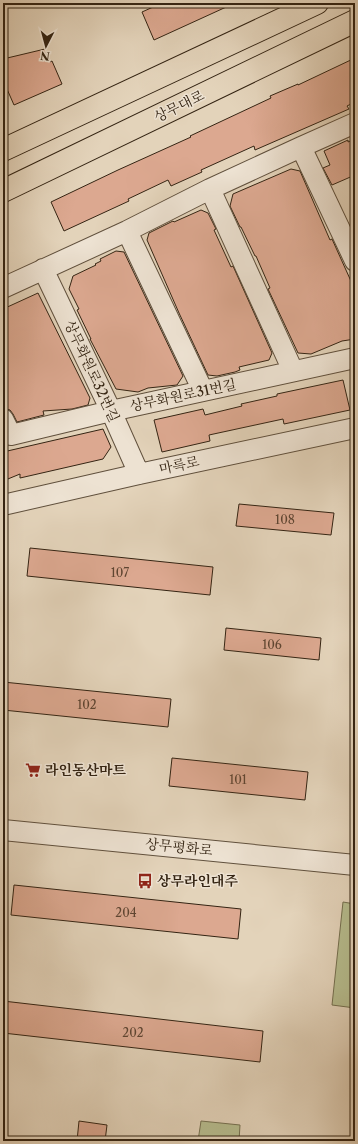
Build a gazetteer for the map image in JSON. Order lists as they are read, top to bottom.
{
  "streets": {
    "main road": ["상무대로"],
    "street": [
      "상무화원로32번길",
      "상무화원로31번길",
      "마륵로",
      "상무평화로"
    ]
  },
  "crossings": [
    ["상무화원로32번길", "상무화원로31번길"],
    ["상무화원로32번길", "마륵로"]
  ],
  "places": {
    "supermarket": ["라인동산마트"],
    "bus stop": ["상무라인대주"]
  },
  "house_numbers": [
    "108",
    "107",
    "106",
    "102",
    "101",
    "204",
    "202"
  ],
  "north": "bottom"
}
